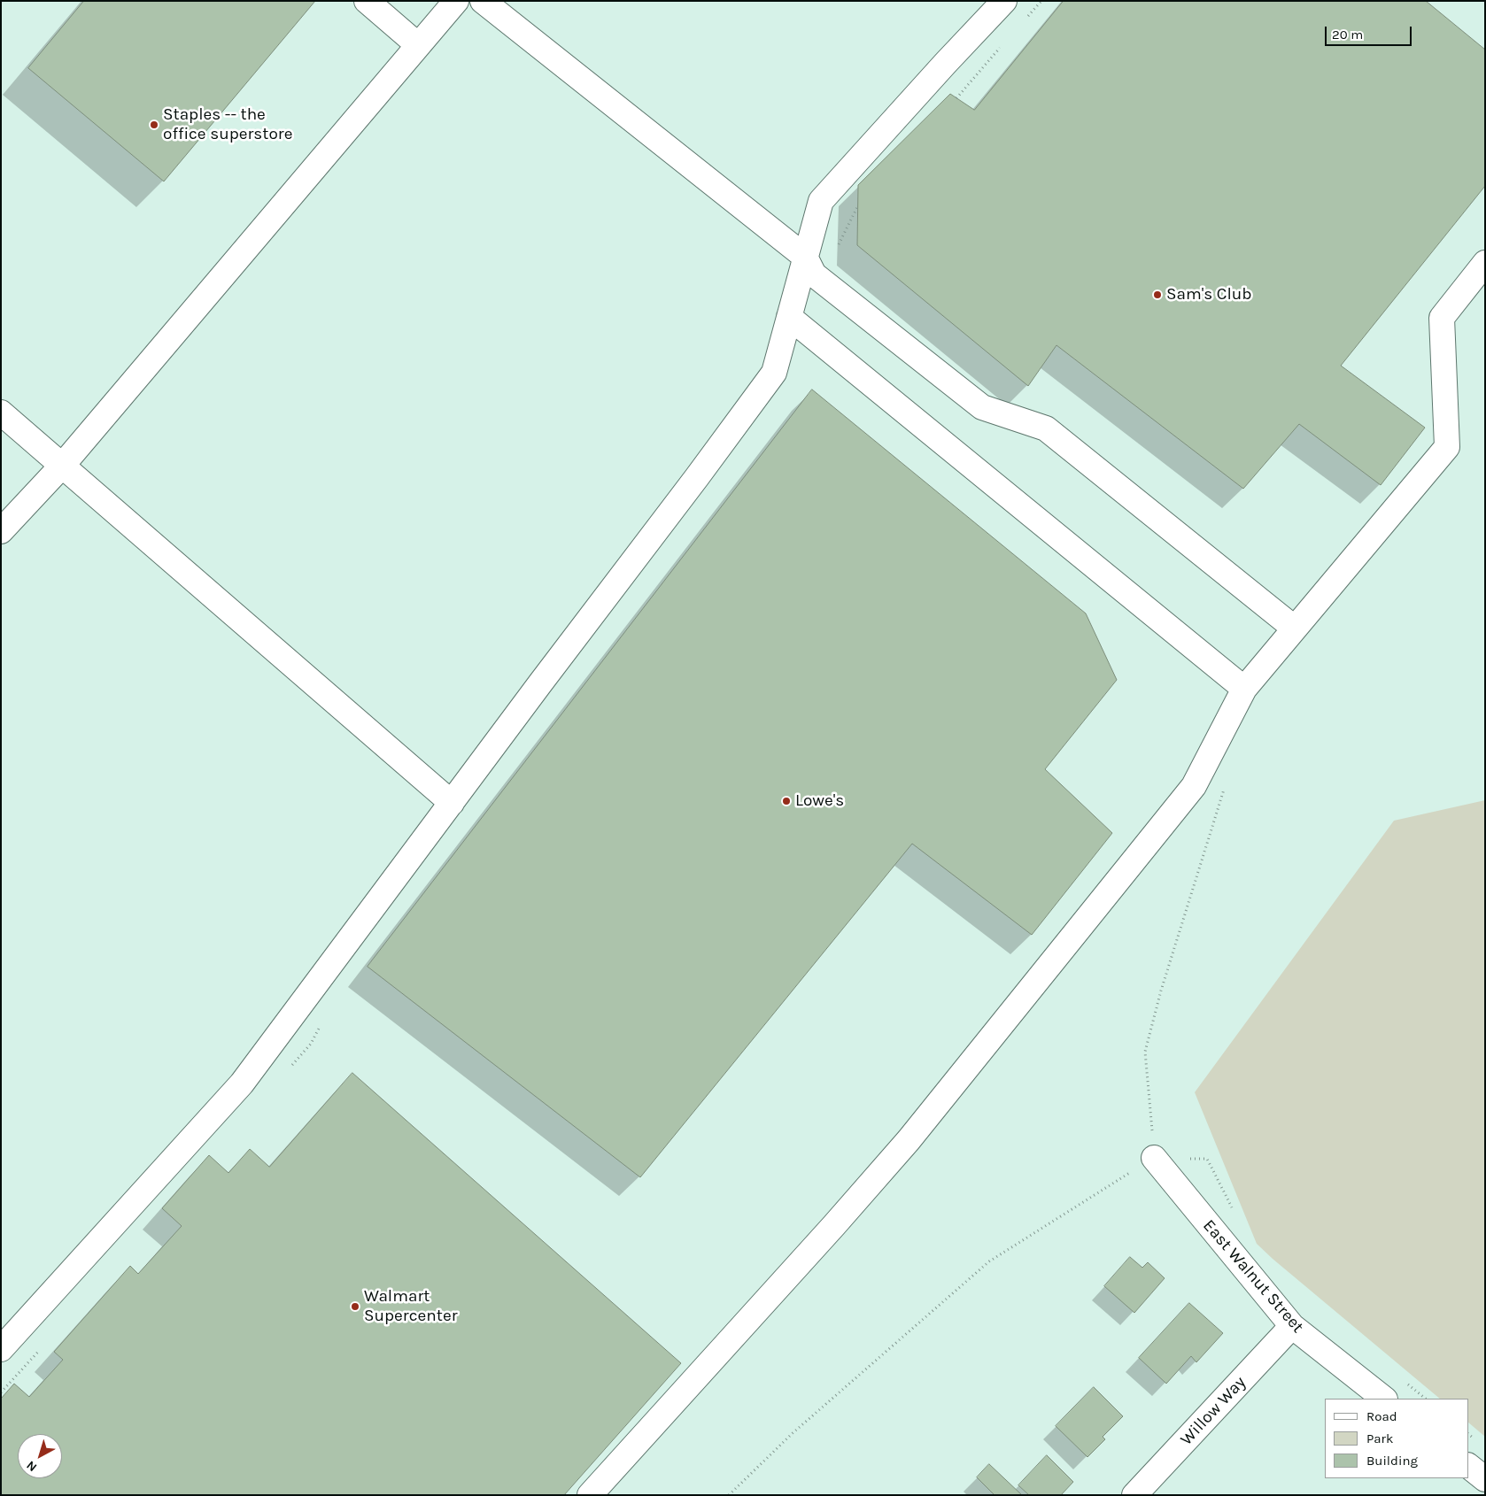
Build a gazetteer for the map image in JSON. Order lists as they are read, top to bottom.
{
  "streets": {
    "street": ["East Walnut Street", "Willow Way"]
  },
  "crossings": [
    ["East Walnut Street", "Willow Way"]
  ],
  "places": [
    "Staples -- the office superstore",
    "Sam's Club",
    "Lowe's",
    "Walmart Supercenter"
  ],
  "legend": ["Road", "Park", "Building"],
  "scale_bar": "20 m",
  "north": "bottom left"
}
